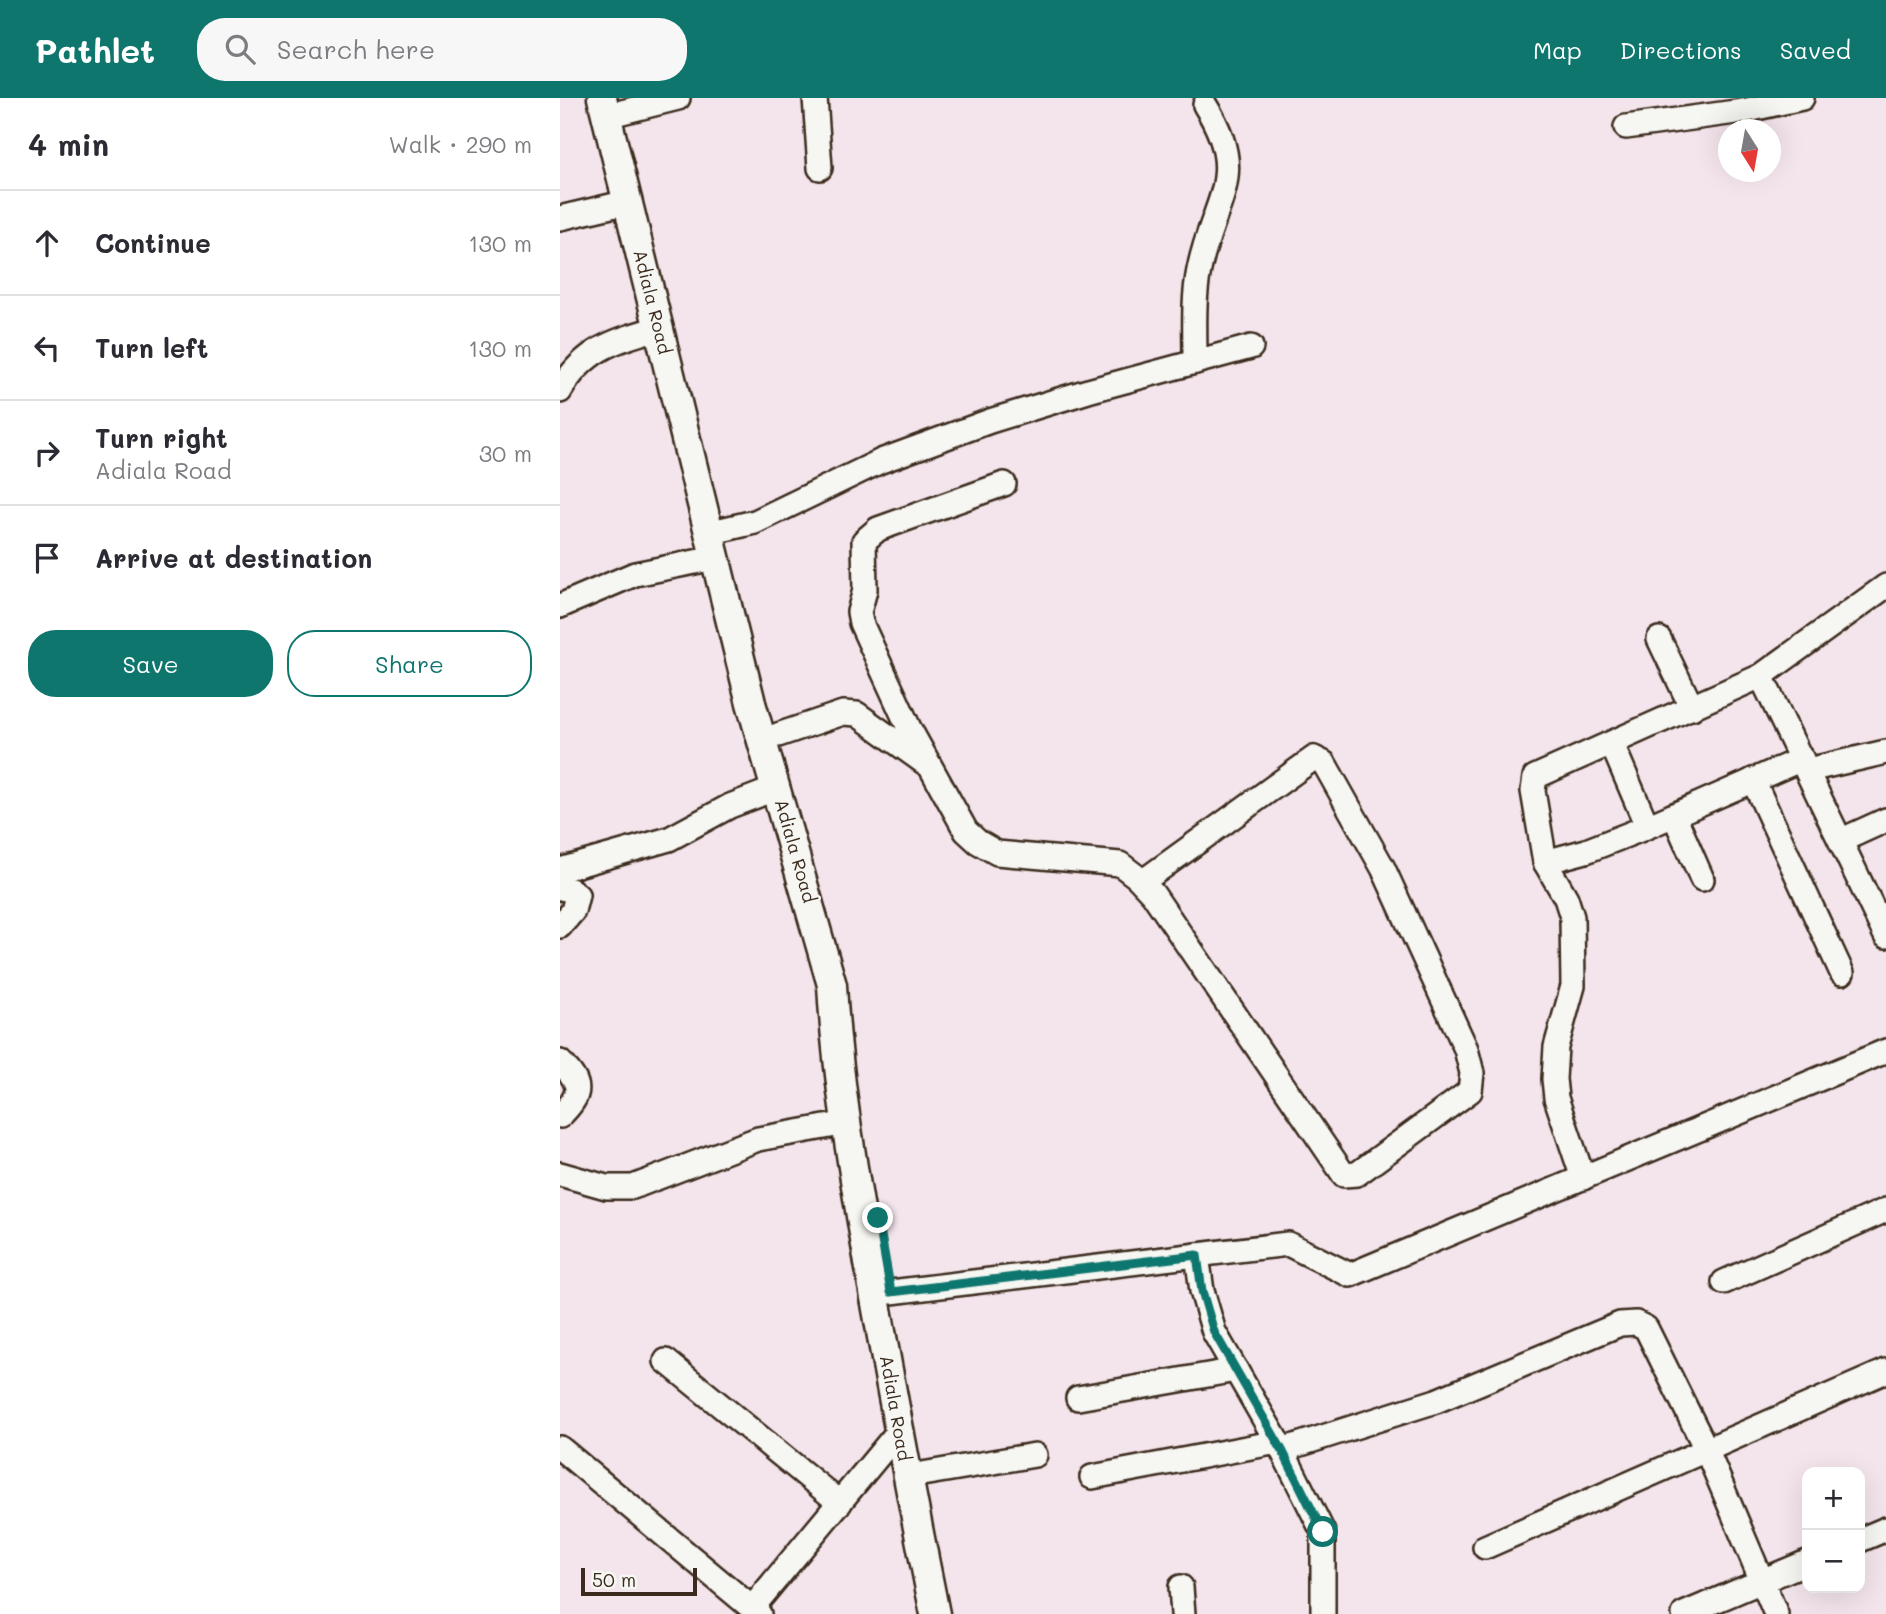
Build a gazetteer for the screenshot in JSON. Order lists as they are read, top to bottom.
{
  "streets": {
    "main road": ["Adiala Road"]
  },
  "scale_bar": "50 m",
  "north": "bottom",
  "page": {
    "header": "Pathlet",
    "search": "Search here",
    "nav": ["Map", "Directions", "Saved"],
    "heading": ["4 min", "Walk · 290 m"],
    "list": [
      ["Continue", "130 m"],
      ["Turn left", "130 m"],
      ["Turn right", "Adiala Road", "30 m"],
      "Arrive at destination"
    ],
    "buttons": ["Save", "Share"],
    "map_buttons": ["+", "−"],
    "scale": "50 m"
  }
}
